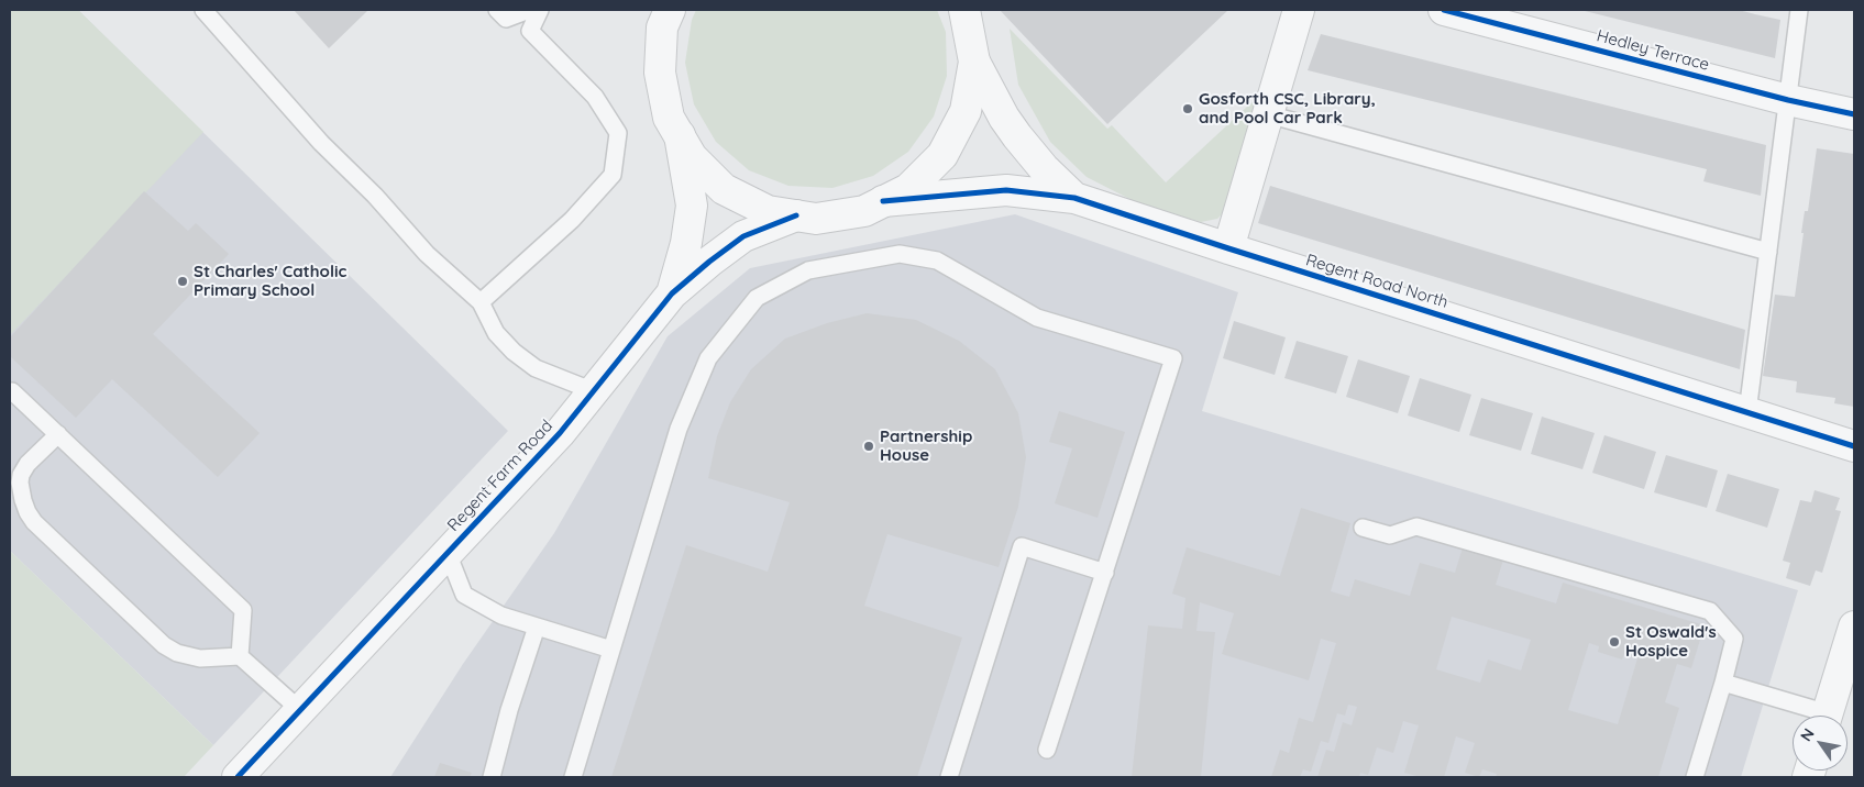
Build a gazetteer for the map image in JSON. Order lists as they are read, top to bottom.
{
  "streets": {
    "street": ["Hedley Terrace", "Regent Road North", "Regent Farm Road"]
  },
  "crossings": [
    ["Regent Road North", "Regent Farm Road"]
  ],
  "places": [
    "Gosforth CSC, Library, and Pool Car Park",
    "St Charles' Catholic Primary School",
    "Partnership House",
    "St Oswald's Hospice"
  ],
  "north": "top left"
}
